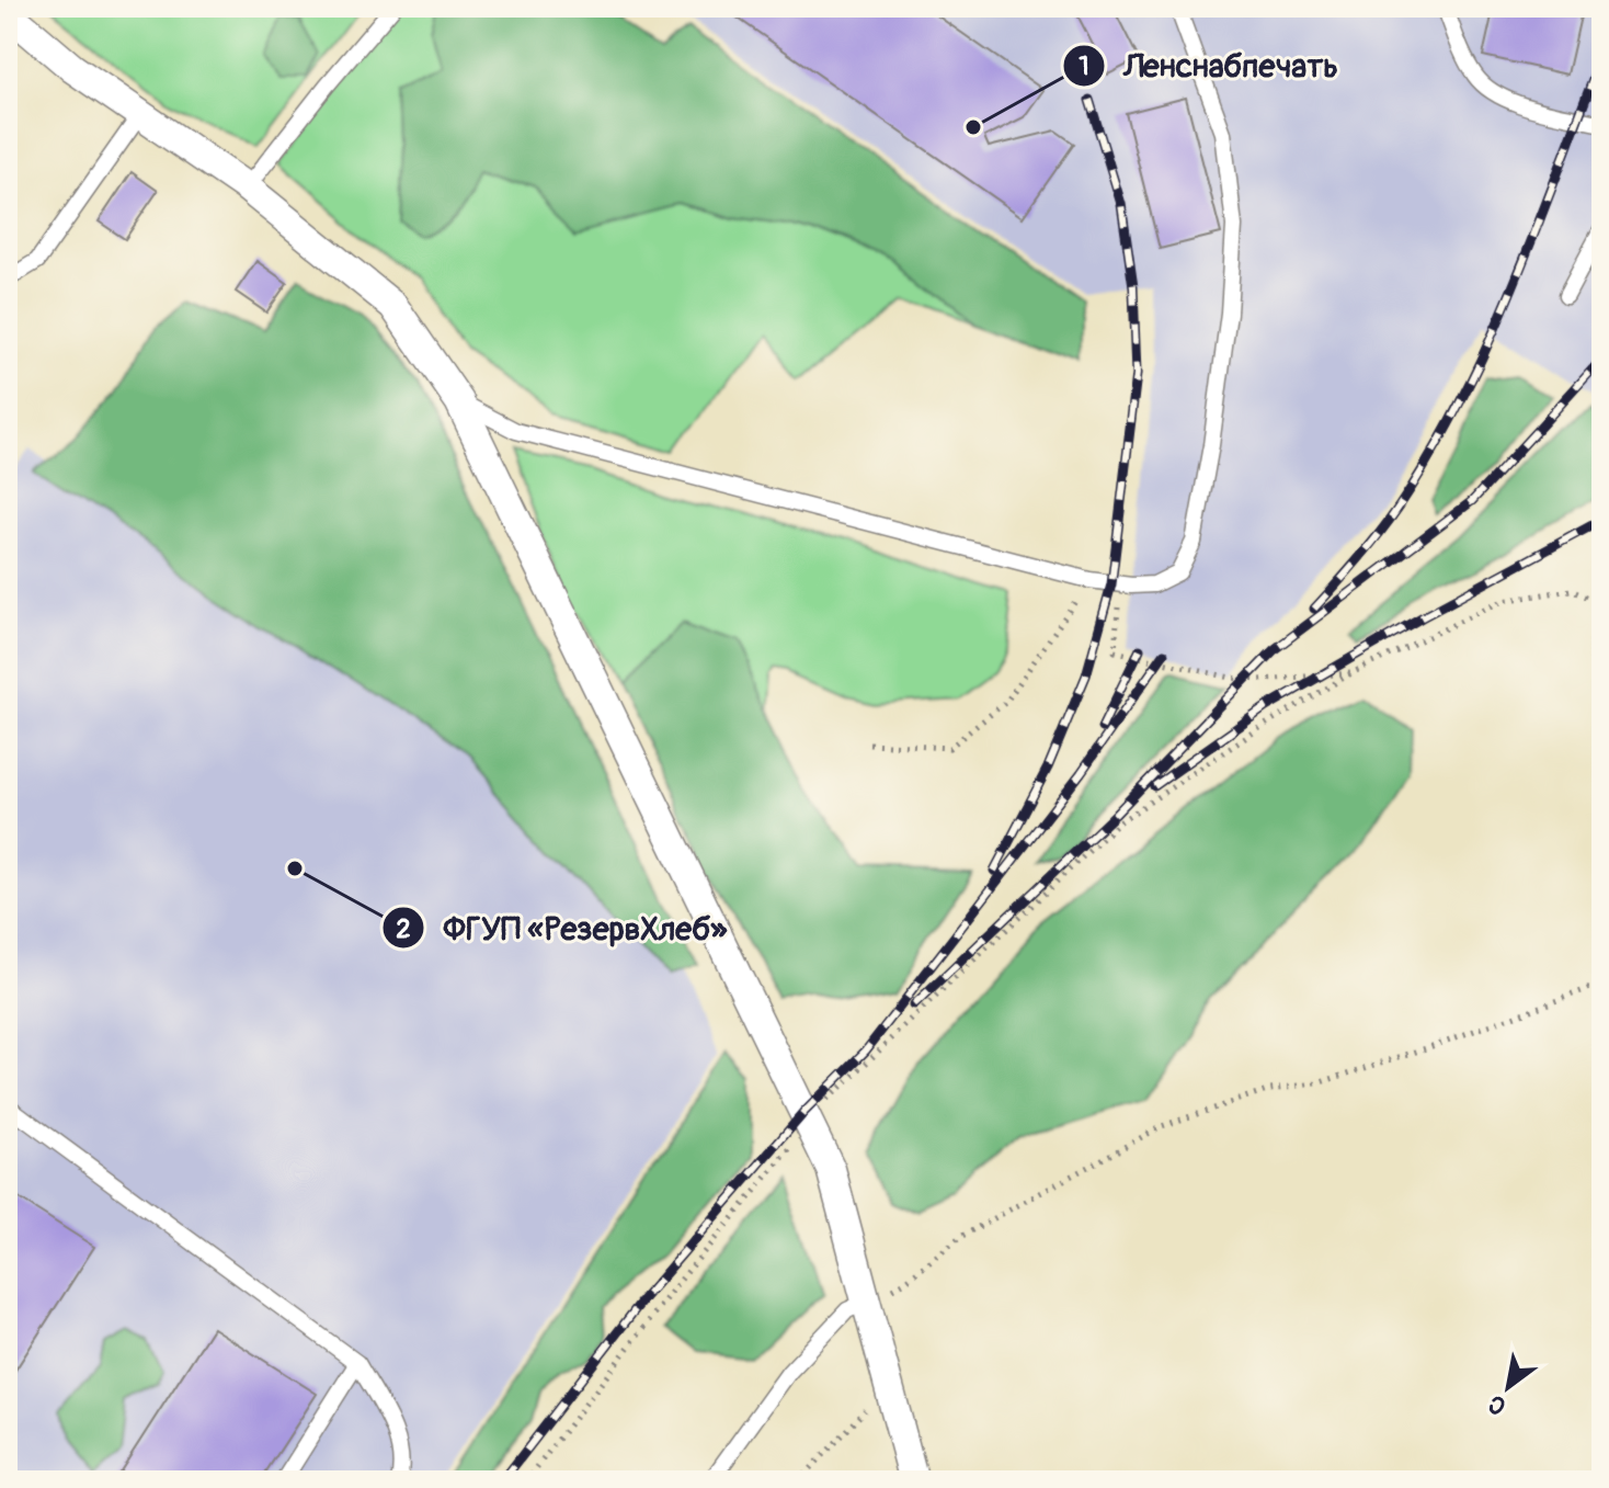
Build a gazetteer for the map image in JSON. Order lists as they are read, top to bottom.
{
  "places": ["Ленснабпечать", "ФГУП «РезервХлеб»"],
  "north": "bottom left"
}
